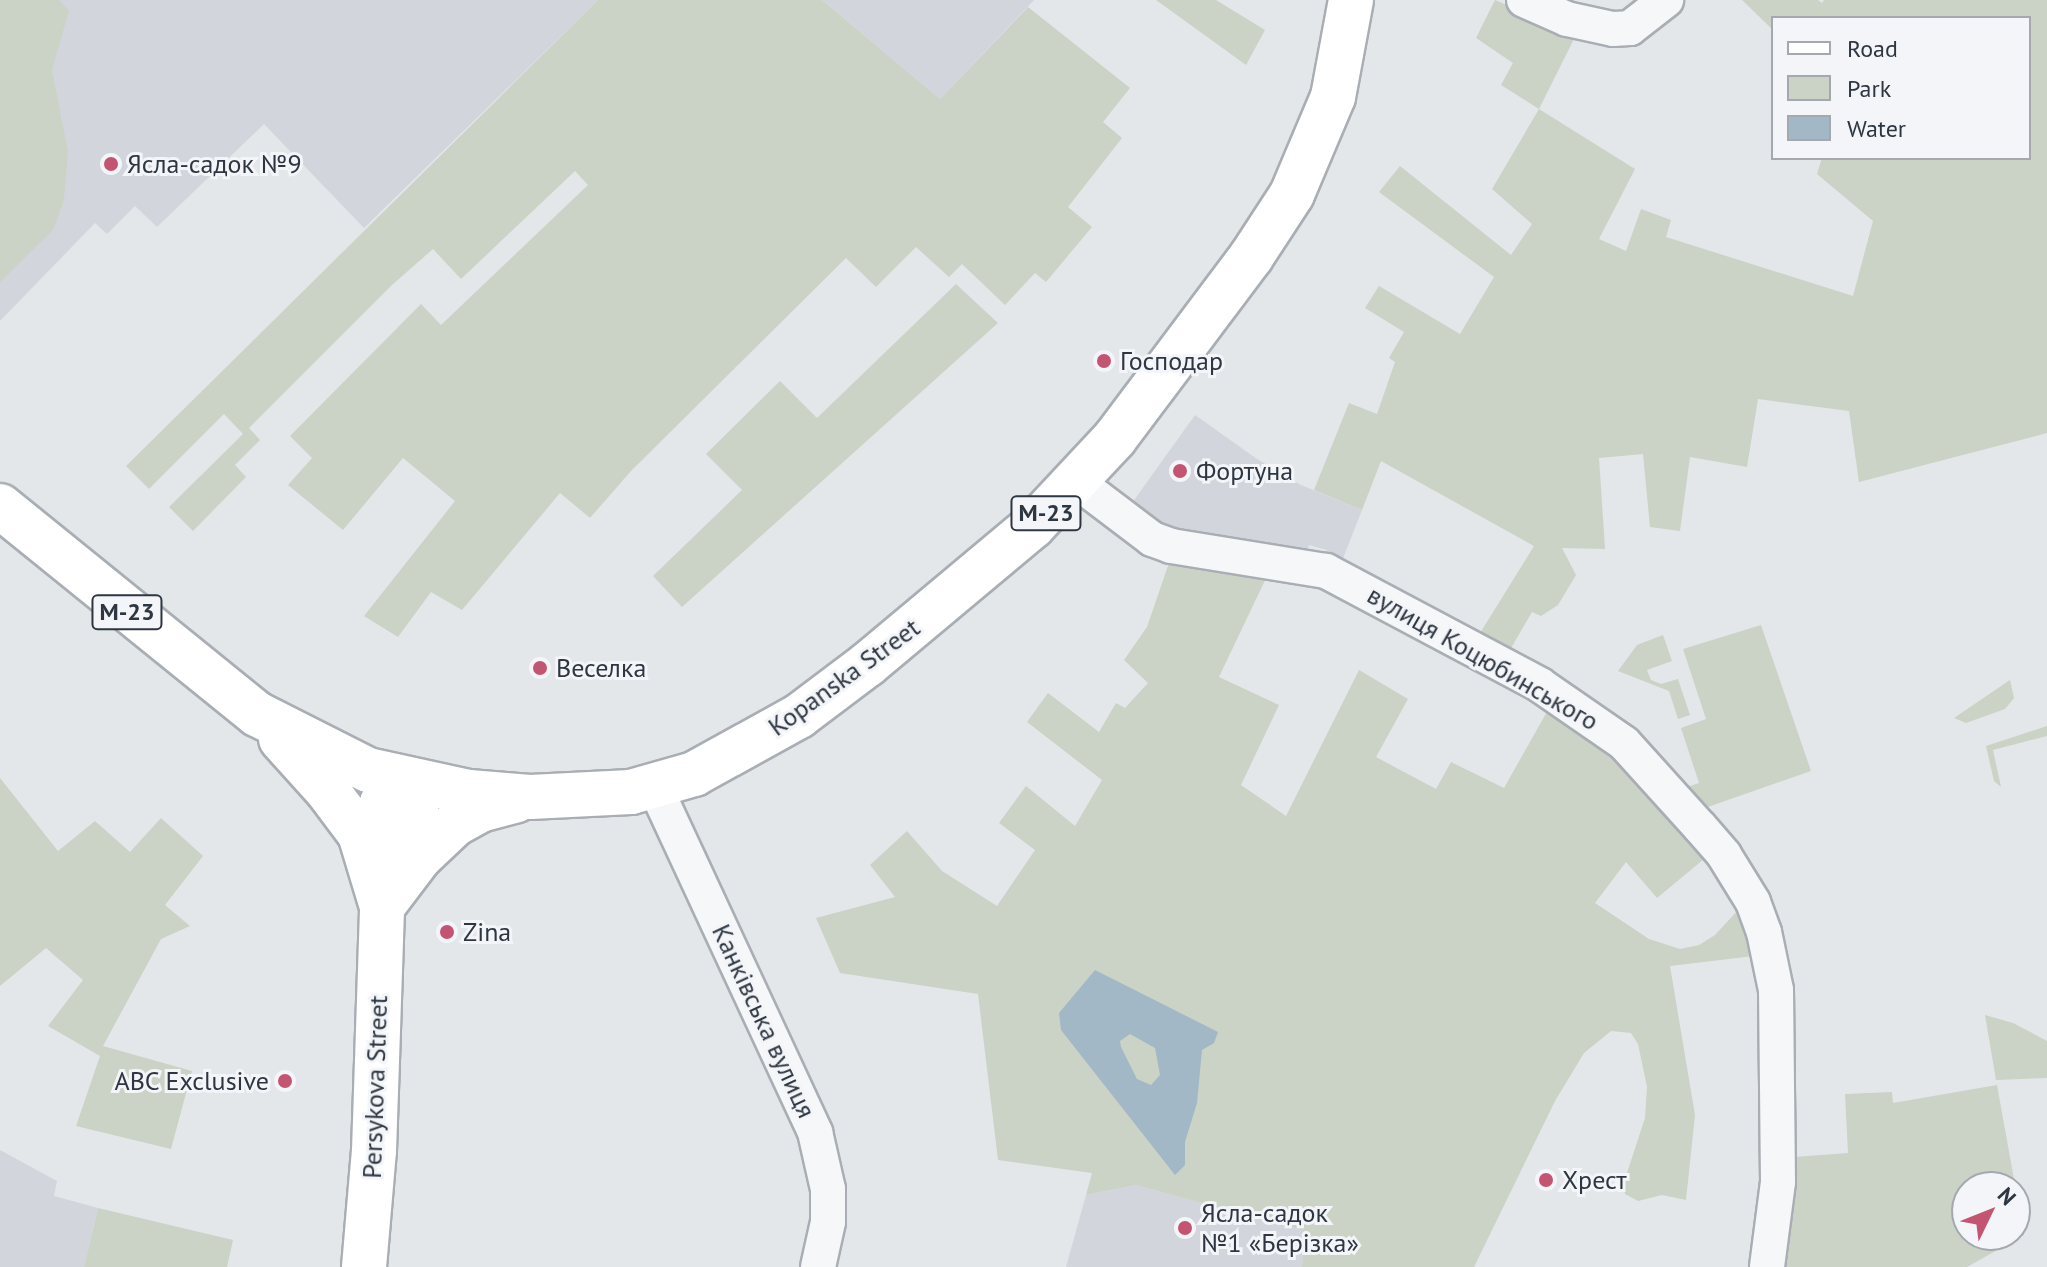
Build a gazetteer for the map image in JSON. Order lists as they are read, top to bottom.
{
  "streets": {
    "main road": ["М-23", "Kopanska Street", "Persykova Street"],
    "street": ["вулиця Коцюбинського", "Канківська вулиця"]
  },
  "crossings": [
    ["вулиця Коцюбинського", "Kopanska Street"],
    ["Kopanska Street", "Канківська вулиця"],
    ["Kopanska Street", "Persykova Street"]
  ],
  "places": [
    "Ясла-садок №9",
    "Господар",
    "Фортуна",
    "Веселка",
    "Zina",
    "ABC Exclusive",
    "Хрест",
    "Ясла-садок №1 «Берізка»"
  ],
  "legend": ["Road", "Park", "Water"],
  "north": "top right"
}
